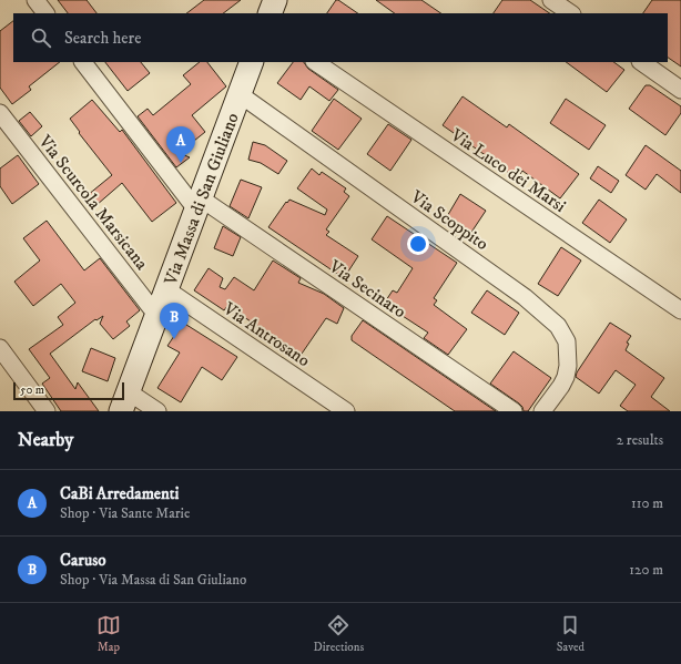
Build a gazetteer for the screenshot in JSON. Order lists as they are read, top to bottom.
{
  "streets": {
    "street": [
      "Via Luco dei Marsi",
      "Via Massa di San Giuliano",
      "Via Scurcola Marsicana",
      "Via Scoppito",
      "Via Secinaro",
      "Via Antrosano"
    ]
  },
  "crossings": [
    ["Via Massa di San Giuliano", "Via Scurcola Marsicana"],
    ["Via Massa di San Giuliano", "Via Scoppito"],
    ["Via Massa di San Giuliano", "Via Secinaro"],
    ["Via Massa di San Giuliano", "Via Antrosano"]
  ],
  "scale_bar": "50 m",
  "page": {
    "search": "Search here",
    "pins": ["A", "B"],
    "scale": "50 m",
    "heading": ["Nearby", "2 results"],
    "list": [
      {
        "mark": "A",
        "name": "CaBi Arredamenti",
        "note": "Shop · Via Sante Marie",
        "value": "110 m"
      },
      {
        "mark": "B",
        "name": "Caruso",
        "note": "Shop · Via Massa di San Giuliano",
        "value": "120 m"
      }
    ],
    "nav": ["Map", "Directions", "Saved"]
  }
}
